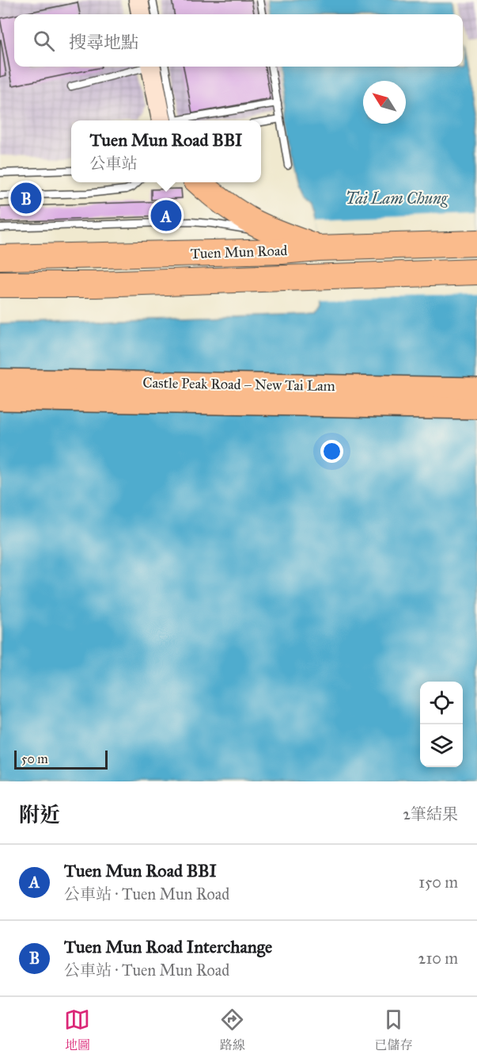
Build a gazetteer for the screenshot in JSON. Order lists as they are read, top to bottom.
{
  "streets": {
    "highway": ["Tuen Mun Road"],
    "main road": ["Castle Peak Road – New Tai Lam"]
  },
  "water": ["Tai Lam Chung"],
  "scale_bar": "50 m",
  "north": "top left",
  "page": {
    "search": "搜尋地點",
    "popup": ["Tuen Mun Road BBI", "公車站"],
    "pins": ["B", "A"],
    "scale": "50 m",
    "heading": ["附近", "2筆結果"],
    "list": [
      {
        "mark": "A",
        "name": "Tuen Mun Road BBI",
        "note": "公車站 · Tuen Mun Road",
        "value": "150 m"
      },
      {
        "mark": "B",
        "name": "Tuen Mun Road Interchange",
        "note": "公車站 · Tuen Mun Road",
        "value": "210 m"
      }
    ],
    "nav": ["地圖", "路線", "已儲存"]
  }
}
